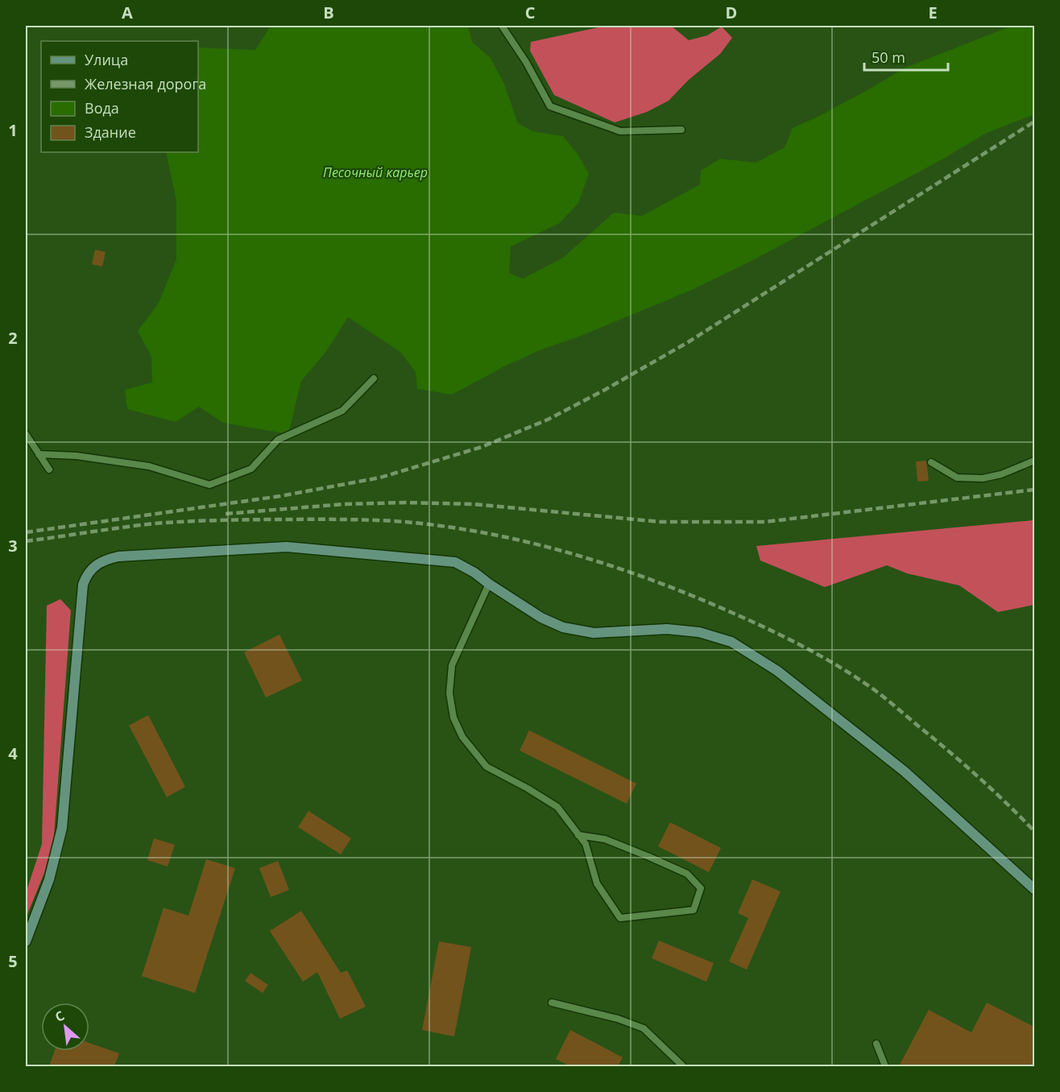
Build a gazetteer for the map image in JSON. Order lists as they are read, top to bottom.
{
  "water": ["Песочный карьер"],
  "legend": [
    "Улица",
    "Железная дорога",
    "Вода",
    "Здание"
  ],
  "scale_bar": "50 m",
  "north": "top left",
  "grid": {
    "columns": [
      "A",
      "B",
      "C",
      "D",
      "E"
    ],
    "rows": [
      "1",
      "2",
      "3",
      "4",
      "5"
    ]
  }
}
